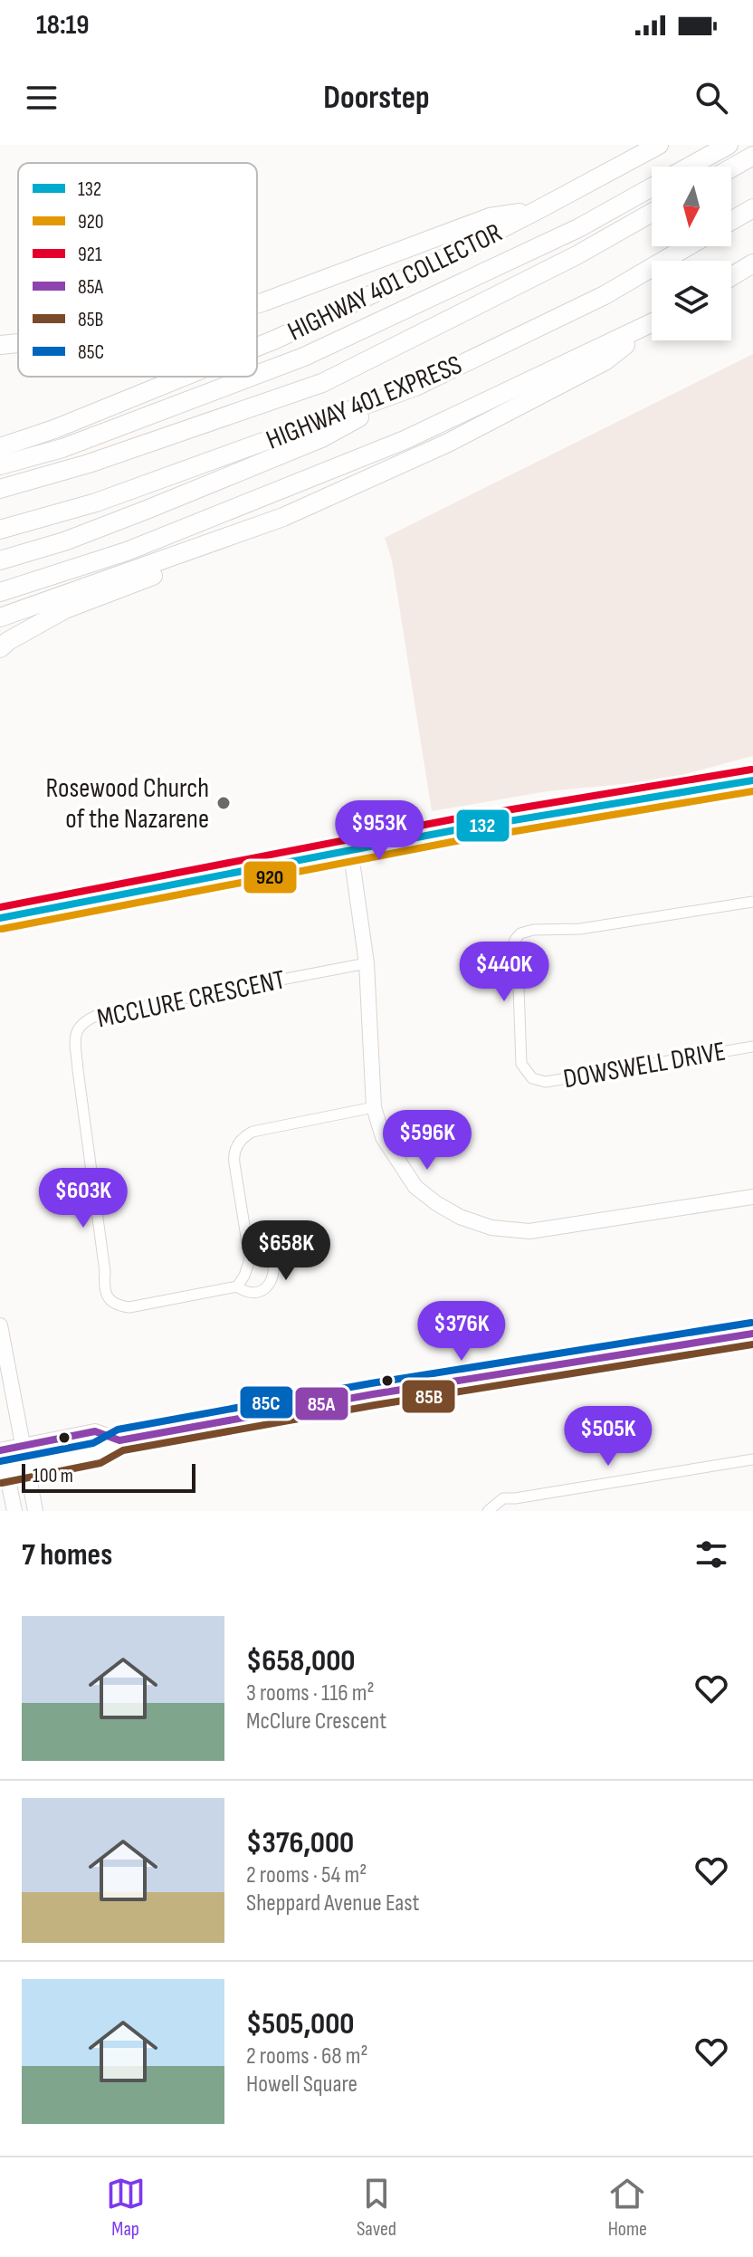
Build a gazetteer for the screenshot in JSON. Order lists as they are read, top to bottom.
{
  "streets": {
    "highway": ["HIGHWAY 401 COLLECTOR", "HIGHWAY 401 EXPRESS"],
    "street": ["MCCLURE CRESCENT", "DOWSWELL DRIVE"]
  },
  "places": ["Rosewood Church of the Nazarene"],
  "lines": [
    "transit line 921",
    "transit line 132",
    "transit line 920",
    "transit line 85C",
    "transit line 85A",
    "transit line 85B"
  ],
  "legend": [
    "132",
    "920",
    "921",
    "85A",
    "85B",
    "85C"
  ],
  "scale_bar": "100 m",
  "north": "bottom",
  "page": {
    "status": "18:19",
    "header": "Doorstep",
    "price": [
      "$953K",
      "$440K",
      "$596K",
      "$603K",
      "$658K",
      "$376K",
      "$505K"
    ],
    "scale": "100 m",
    "heading": "7 homes",
    "list": [
      {
        "name": "$658,000",
        "note": "3 rooms · 116 m² · McClure Crescent"
      },
      {
        "name": "$376,000",
        "note": "2 rooms · 54 m² · Sheppard Avenue East"
      },
      {
        "name": "$505,000",
        "note": "2 rooms · 68 m² · Howell Square"
      }
    ],
    "tabs": ["Map", "Saved", "Home"]
  }
}
